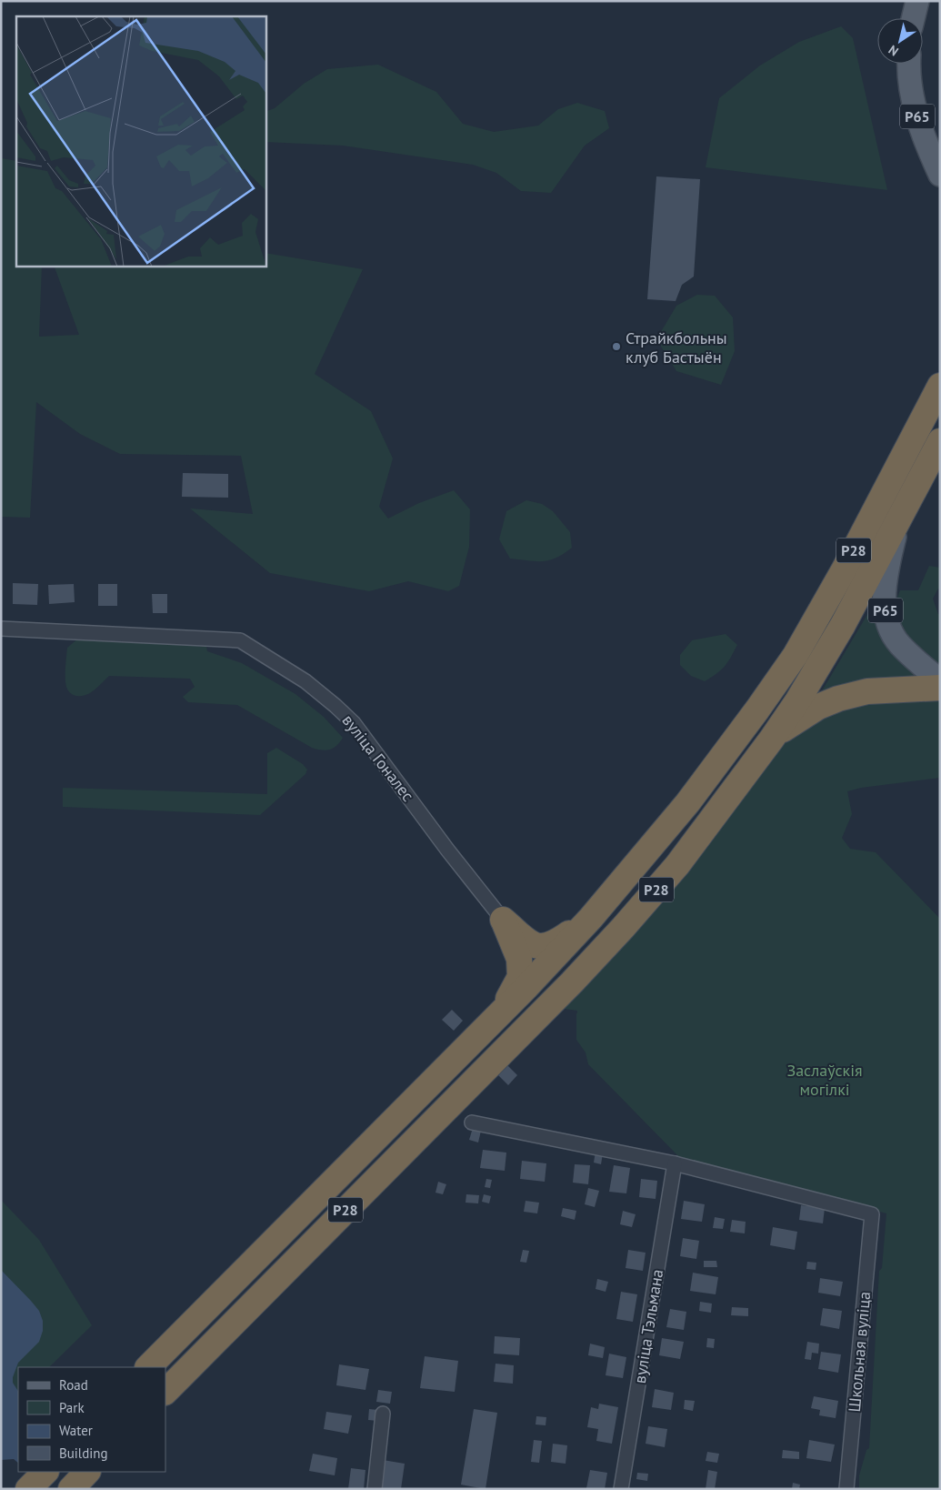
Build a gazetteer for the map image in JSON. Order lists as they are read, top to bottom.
{
  "streets": {
    "highway": ["Р28"],
    "main road": ["Р65"],
    "street": ["вуліца Гоналес", "вуліца Тэльмана", "Школьная вуліца"]
  },
  "crossings": [
    ["Р65", "Р28"],
    ["вуліца Тэльмана", "Школьная вуліца"]
  ],
  "parks": ["Заслаўскія могілкі"],
  "places": ["Страйкбольны клуб Бастыён"],
  "legend": [
    "Road",
    "Park",
    "Water",
    "Building"
  ],
  "north": "bottom left"
}
